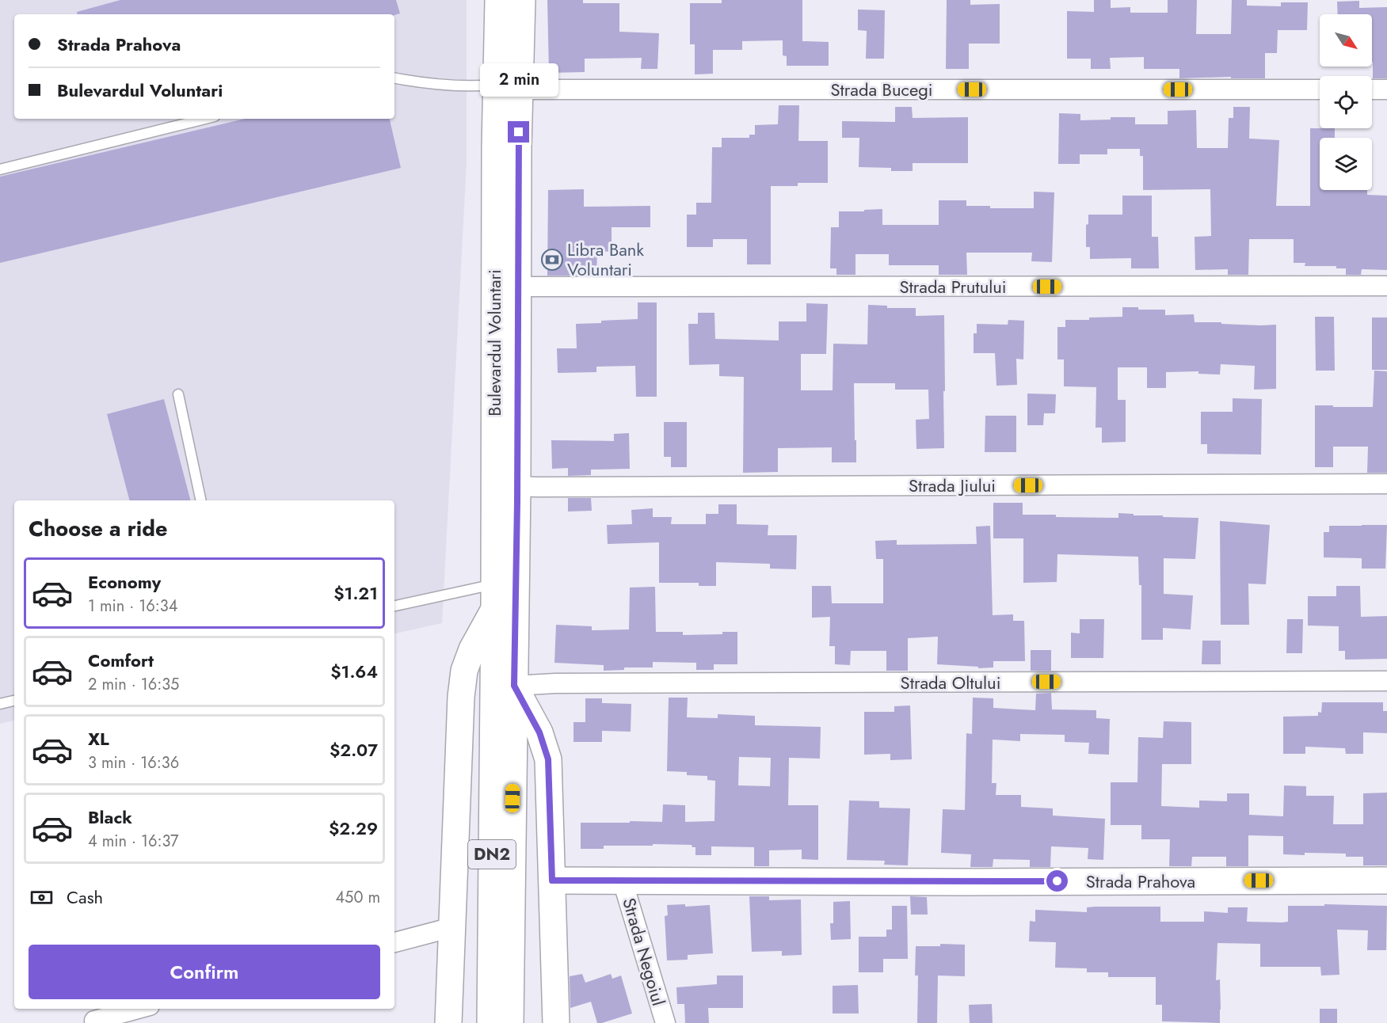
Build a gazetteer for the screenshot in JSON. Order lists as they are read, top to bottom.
{
  "streets": {
    "main road": ["Bulevardul Voluntari", "DN2", "Strada Prahova"],
    "street": [
      "Strada Bucegi",
      "Strada Prutului",
      "Strada Jiului",
      "Strada Oltului",
      "Strada Negoiul"
    ]
  },
  "crossings": [
    ["Strada Bucegi", "Bulevardul Voluntari"],
    ["Strada Prutului", "Bulevardul Voluntari"],
    ["Bulevardul Voluntari", "Strada Jiului"],
    ["Bulevardul Voluntari", "Strada Oltului"],
    ["Bulevardul Voluntari", "DN2"],
    ["Strada Oltului", "DN2"],
    ["Strada Prahova", "Strada Negoiul"]
  ],
  "places": {
    "bank": ["Libra Bank Voluntari"]
  },
  "north": "bottom right",
  "page": {
    "banner": ["Strada Prahova", "Bulevardul Voluntari"],
    "bubble": "2 min",
    "heading": "Choose a ride",
    "list": [
      {
        "name": "Economy",
        "note": "1 min · 16:34",
        "value": "$1.21"
      },
      {
        "name": "Comfort",
        "note": "2 min · 16:35",
        "value": "$1.64"
      },
      {
        "name": "XL",
        "note": "3 min · 16:36",
        "value": "$2.07"
      },
      {
        "name": "Black",
        "note": "4 min · 16:37",
        "value": "$2.29"
      }
    ],
    "pay": ["Cash", "450 m"],
    "buttons": "Confirm"
  }
}
